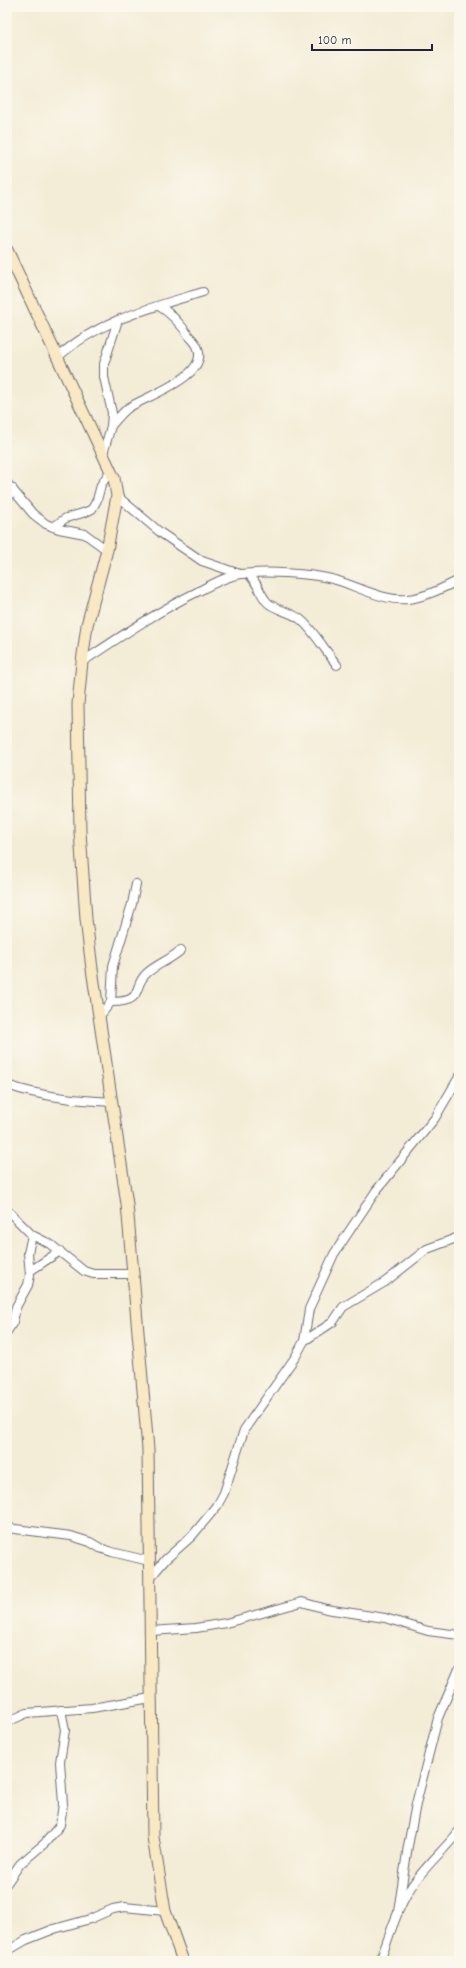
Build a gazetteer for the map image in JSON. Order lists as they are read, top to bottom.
{
  "scale_bar": "100 m"
}
